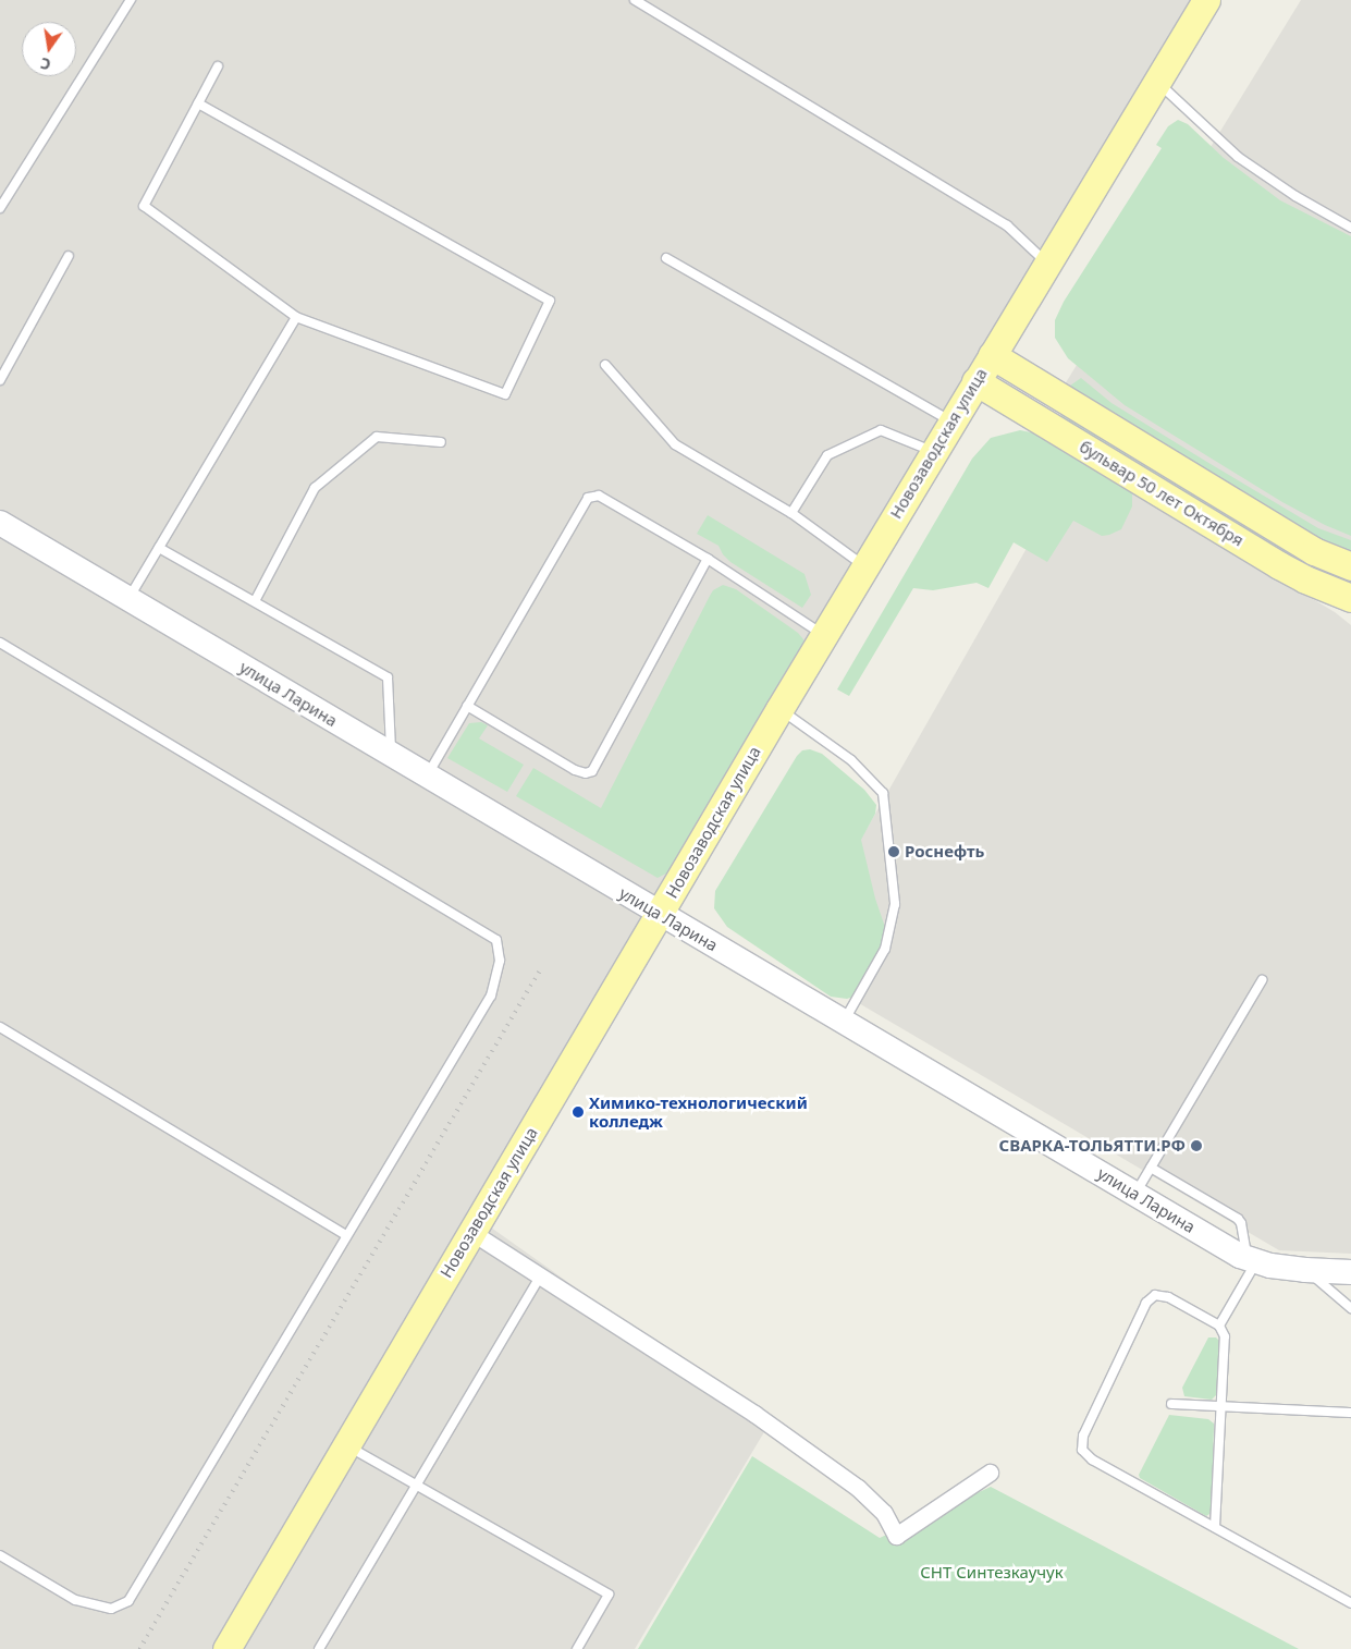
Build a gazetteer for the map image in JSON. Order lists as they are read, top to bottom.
{
  "streets": {
    "main road": ["Новозаводская улица", "бульвар 50 лет Октября", "улица Ларина"]
  },
  "crossings": [
    ["Новозаводская улица", "бульвар 50 лет Октября"],
    ["Новозаводская улица", "улица Ларина"]
  ],
  "parks": ["СНТ Синтезкаучук"],
  "places": ["Роснефть", "Химико-технологический колледж", "СВАРКА-ТОЛЬЯТТИ.РФ"],
  "north": "bottom"
}
